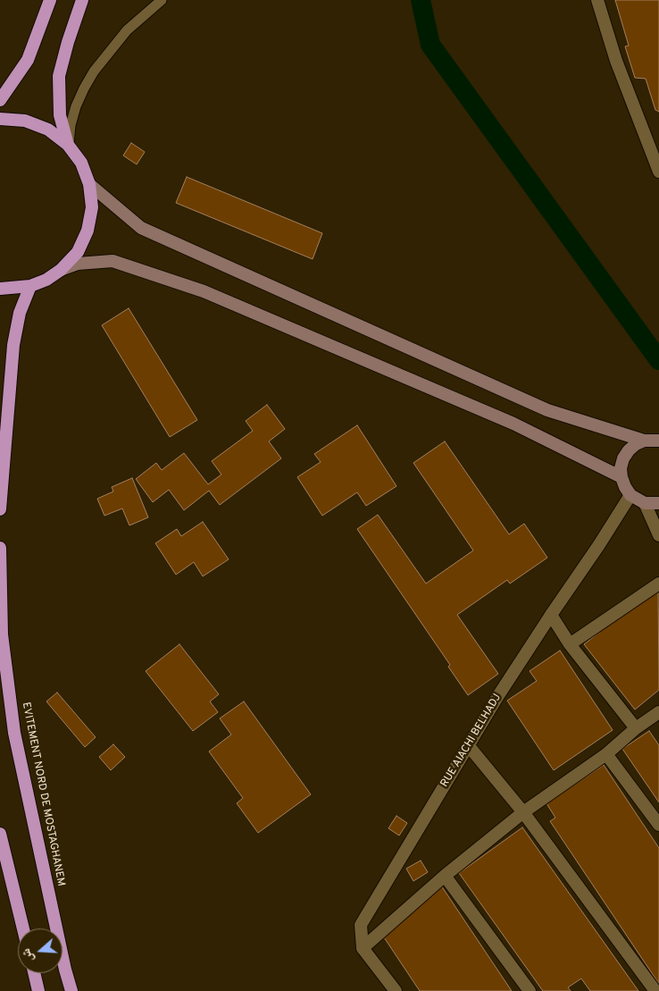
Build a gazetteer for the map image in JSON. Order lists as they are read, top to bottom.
{
  "streets": {
    "highway": ["EVITEMENT NORD DE MOSTAGHANEM"],
    "street": ["RUE AIACHI BELHADJ"]
  },
  "north": "left"
}
